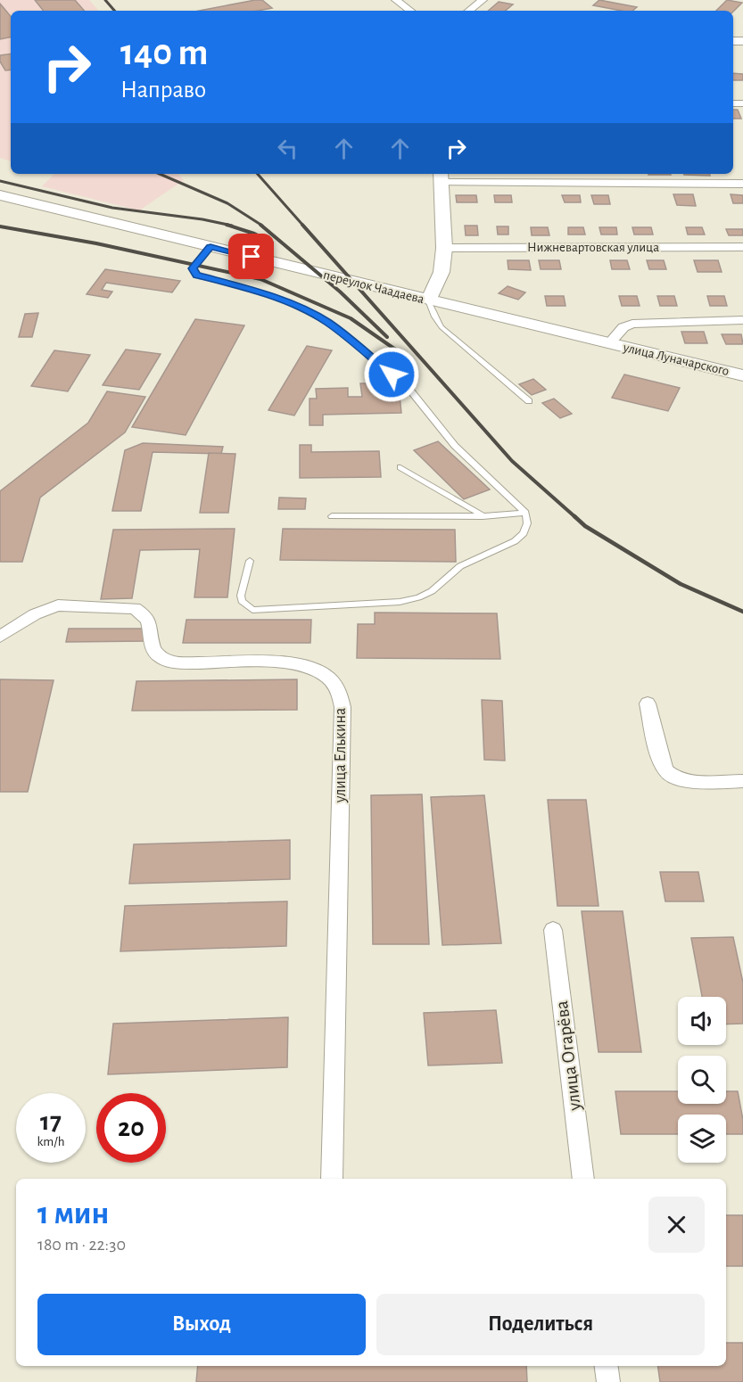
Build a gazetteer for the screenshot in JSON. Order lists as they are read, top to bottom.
{
  "streets": {
    "street": [
      "Нижневартовская улица",
      "переулок Чаадаева",
      "улица Луначарского",
      "улица Елькина",
      "улица Огарёва"
    ]
  },
  "crossings": [
    ["переулок Чаадаева", "улица Луначарского"]
  ],
  "page": {
    "turn": ["140 m", "Направо"],
    "speed": "17 km/h",
    "limit": "20",
    "heading": ["1 мин", "180 m · 22:30"],
    "buttons": ["Выход", "Поделиться"]
  }
}
